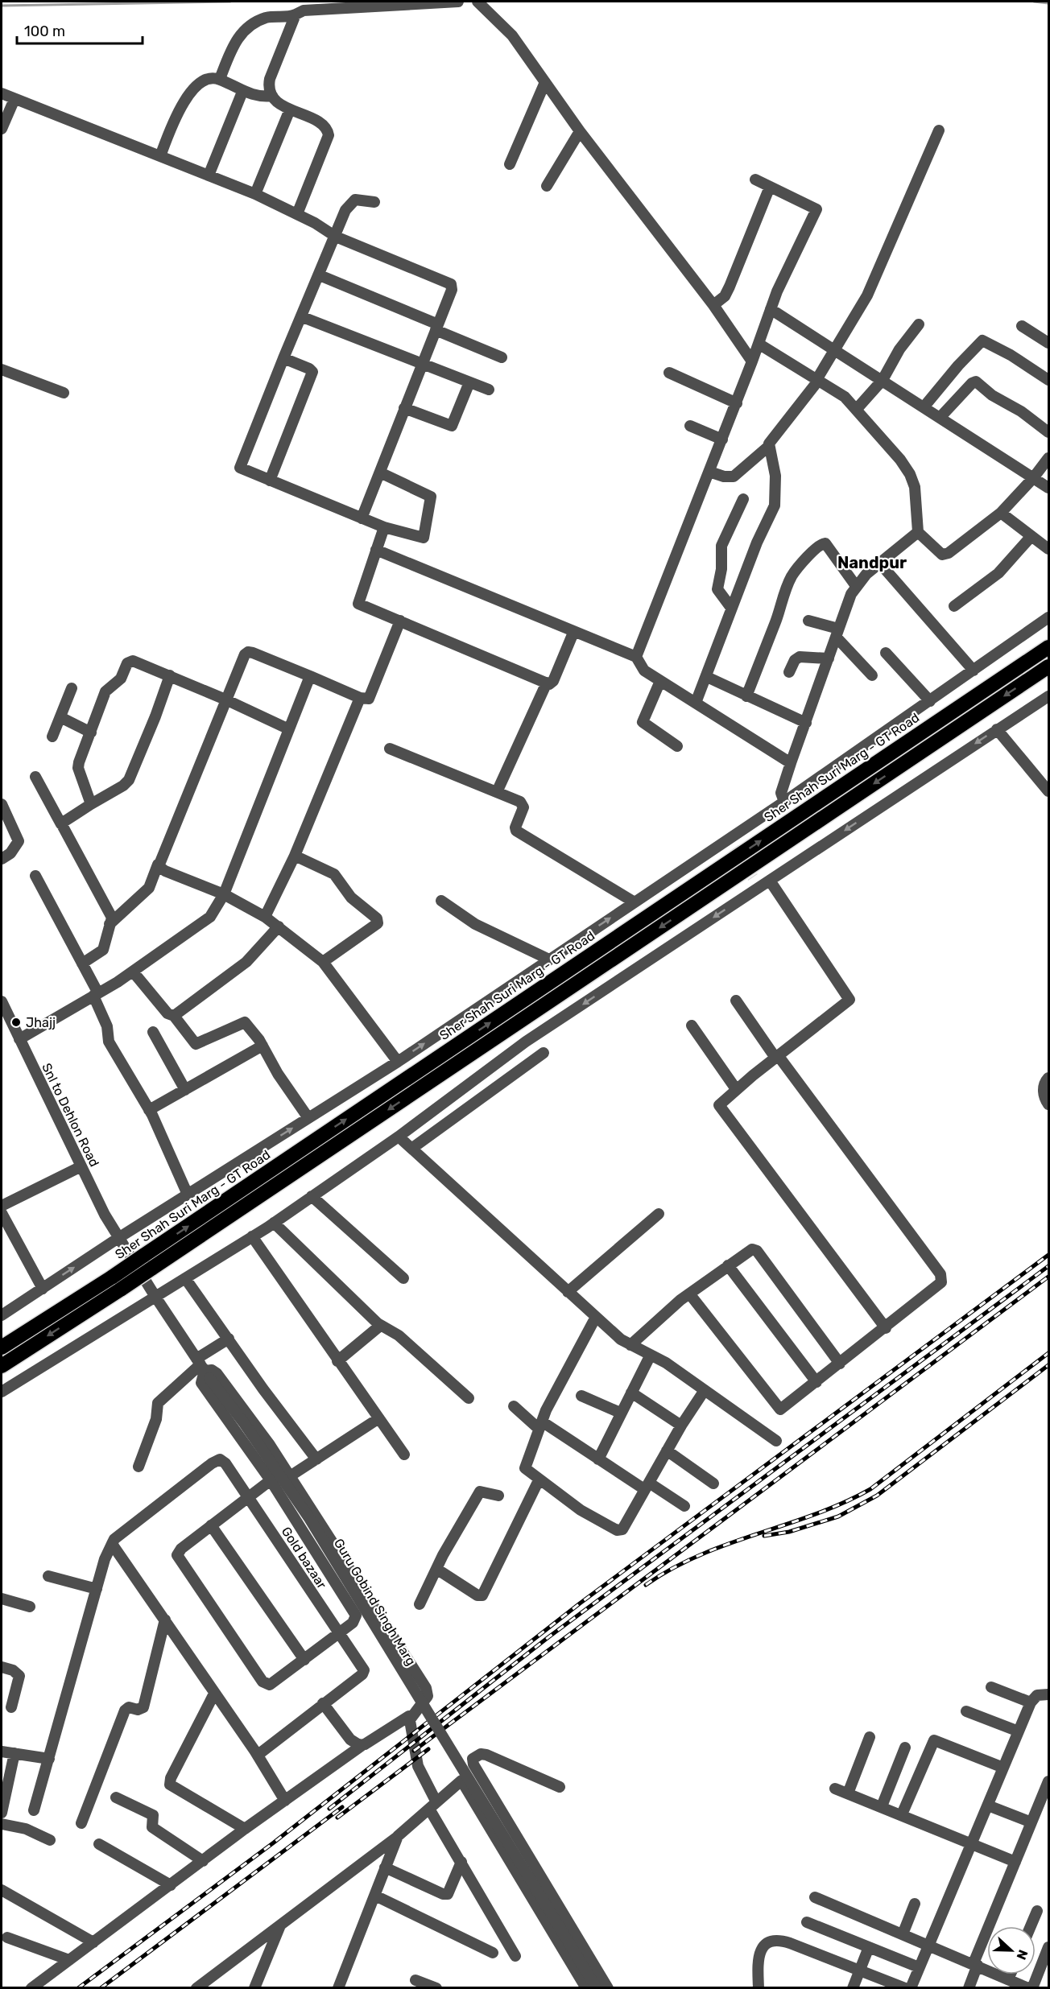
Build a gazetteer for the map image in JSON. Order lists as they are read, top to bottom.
{
  "streets": {
    "highway": ["Sher Shah Suri Marg - GT Road"],
    "street": ["Snl to Dehlon Road", "Gold bazaar", "Guru Gobind Singh Marg"]
  },
  "crossings": [
    ["Sher Shah Suri Marg - GT Road", "Snl to Dehlon Road"],
    ["Sher Shah Suri Marg - GT Road", "Guru Gobind Singh Marg"],
    ["Snl to Dehlon Road", "Guru Gobind Singh Marg"]
  ],
  "districts": ["Nandpur"],
  "places": ["Jhajj"],
  "scale_bar": "100 m",
  "north": "right"
}
